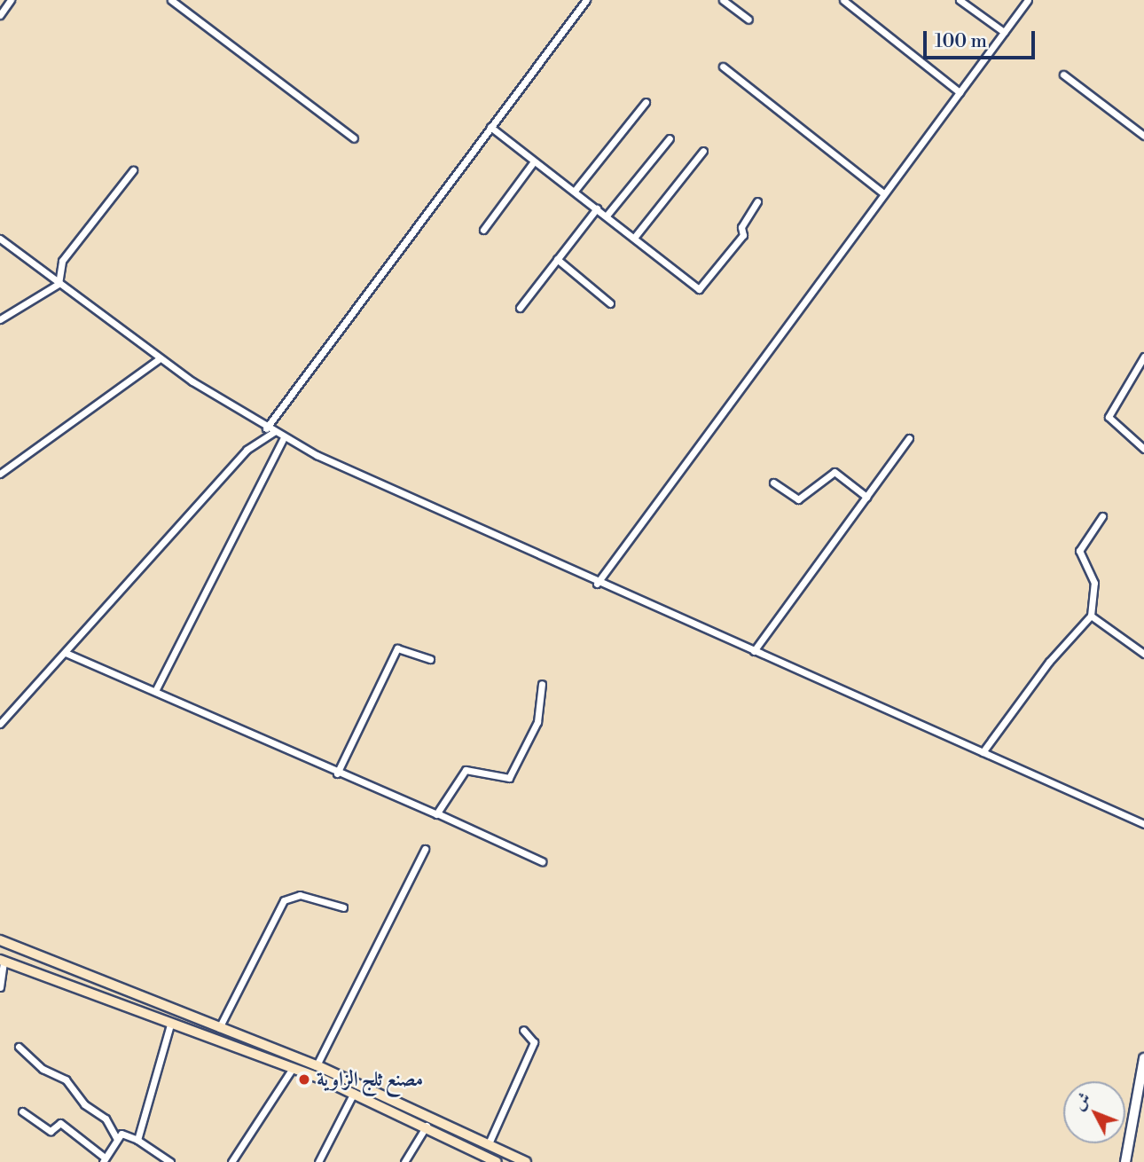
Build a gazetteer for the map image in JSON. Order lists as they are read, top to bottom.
{
  "places": ["مصنع ثلج الزاوية"],
  "scale_bar": "100 m",
  "north": "top left"
}
